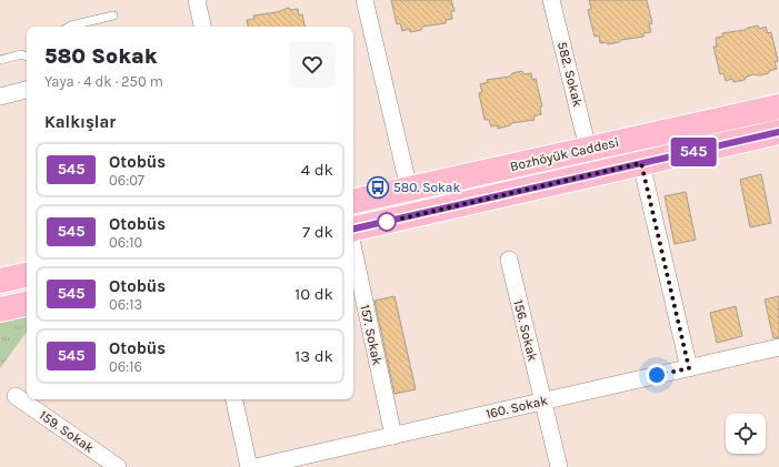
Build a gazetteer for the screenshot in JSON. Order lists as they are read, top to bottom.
{
  "streets": {
    "main road": ["Bozhöyük Caddesi"],
    "street": [
      "582. Sokak",
      "156. Sokak",
      "157. Sokak",
      "160. Sokak",
      "159. Sokak"
    ]
  },
  "crossings": [
    ["582. Sokak", "Bozhöyük Caddesi"],
    ["156. Sokak", "160. Sokak"],
    ["157. Sokak", "160. Sokak"]
  ],
  "places": {
    "bus stop": ["580. Sokak"]
  },
  "lines": ["bus line 545"],
  "page": {
    "on_map": "545",
    "heading": [
      ["580 Sokak", "Yaya · 4 dk · 250 m"],
      "Kalkışlar"
    ],
    "list": [
      {
        "mark": "545",
        "name": "Otobüs",
        "note": "06:07",
        "value": "4 dk"
      },
      {
        "mark": "545",
        "name": "Otobüs",
        "note": "06:10",
        "value": "7 dk"
      },
      {
        "mark": "545",
        "name": "Otobüs",
        "note": "06:13",
        "value": "10 dk"
      },
      {
        "mark": "545",
        "name": "Otobüs",
        "note": "06:16",
        "value": "13 dk"
      }
    ]
  }
}
